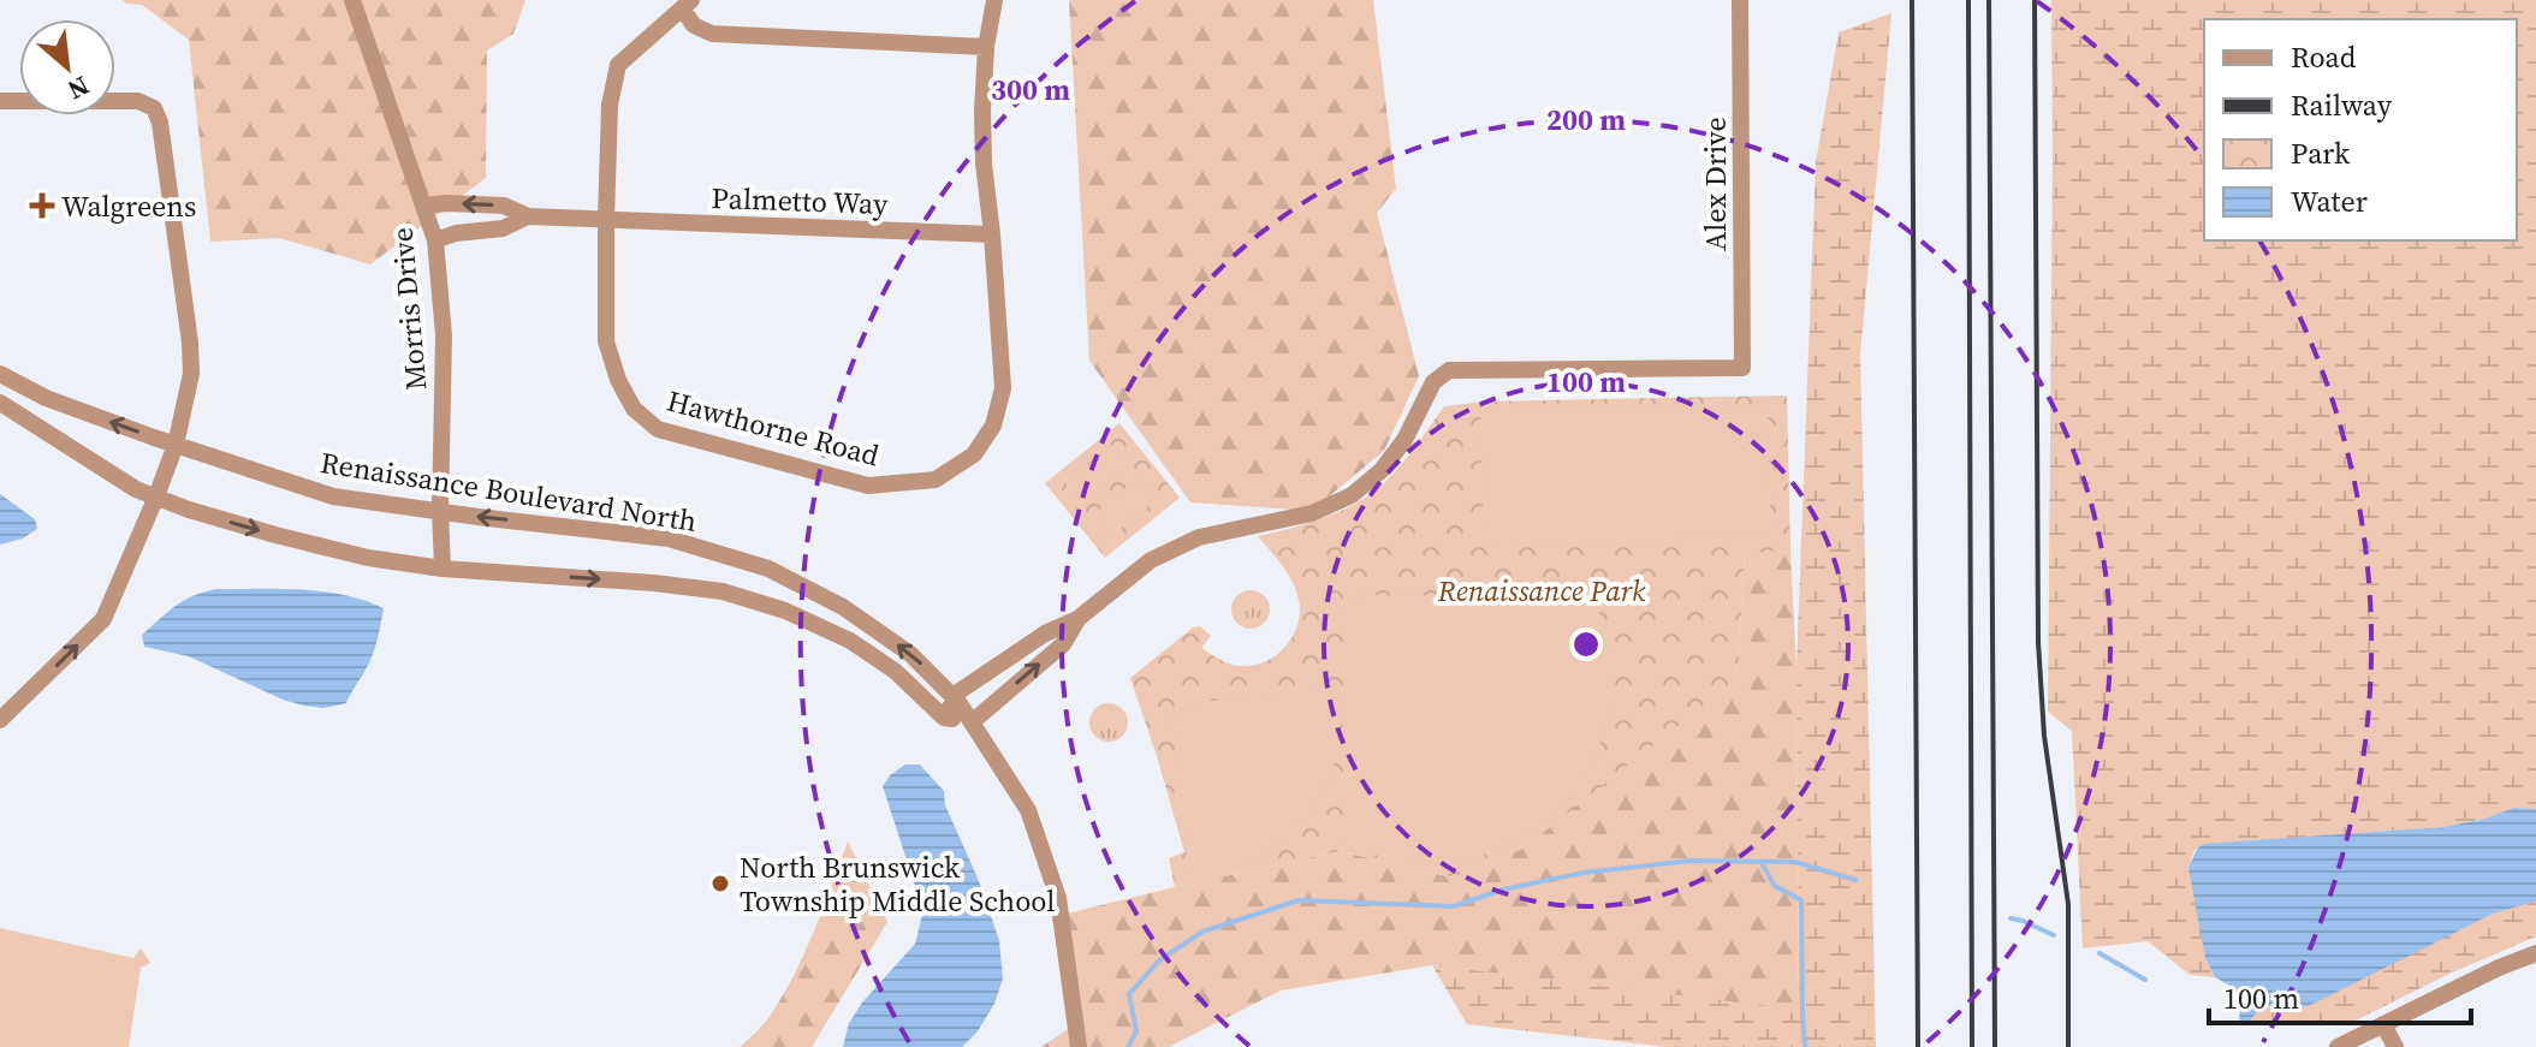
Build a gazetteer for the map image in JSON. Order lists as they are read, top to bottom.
{
  "streets": {
    "street": [
      "Alex Drive",
      "Palmetto Way",
      "Morris Drive",
      "Hawthorne Road",
      "Renaissance Boulevard North"
    ]
  },
  "crossings": [
    ["Palmetto Way", "Hawthorne Road"],
    ["Morris Drive", "Renaissance Boulevard North"]
  ],
  "parks": ["Renaissance Park"],
  "places": {
    "health": ["Walgreens"],
    "other": ["North Brunswick Township Middle School"]
  },
  "legend": [
    "Road",
    "Railway",
    "Park",
    "Water"
  ],
  "scale_bar": "100 m",
  "north": "bottom right",
  "rings": ["300 m", "200 m", "100 m"]
}
